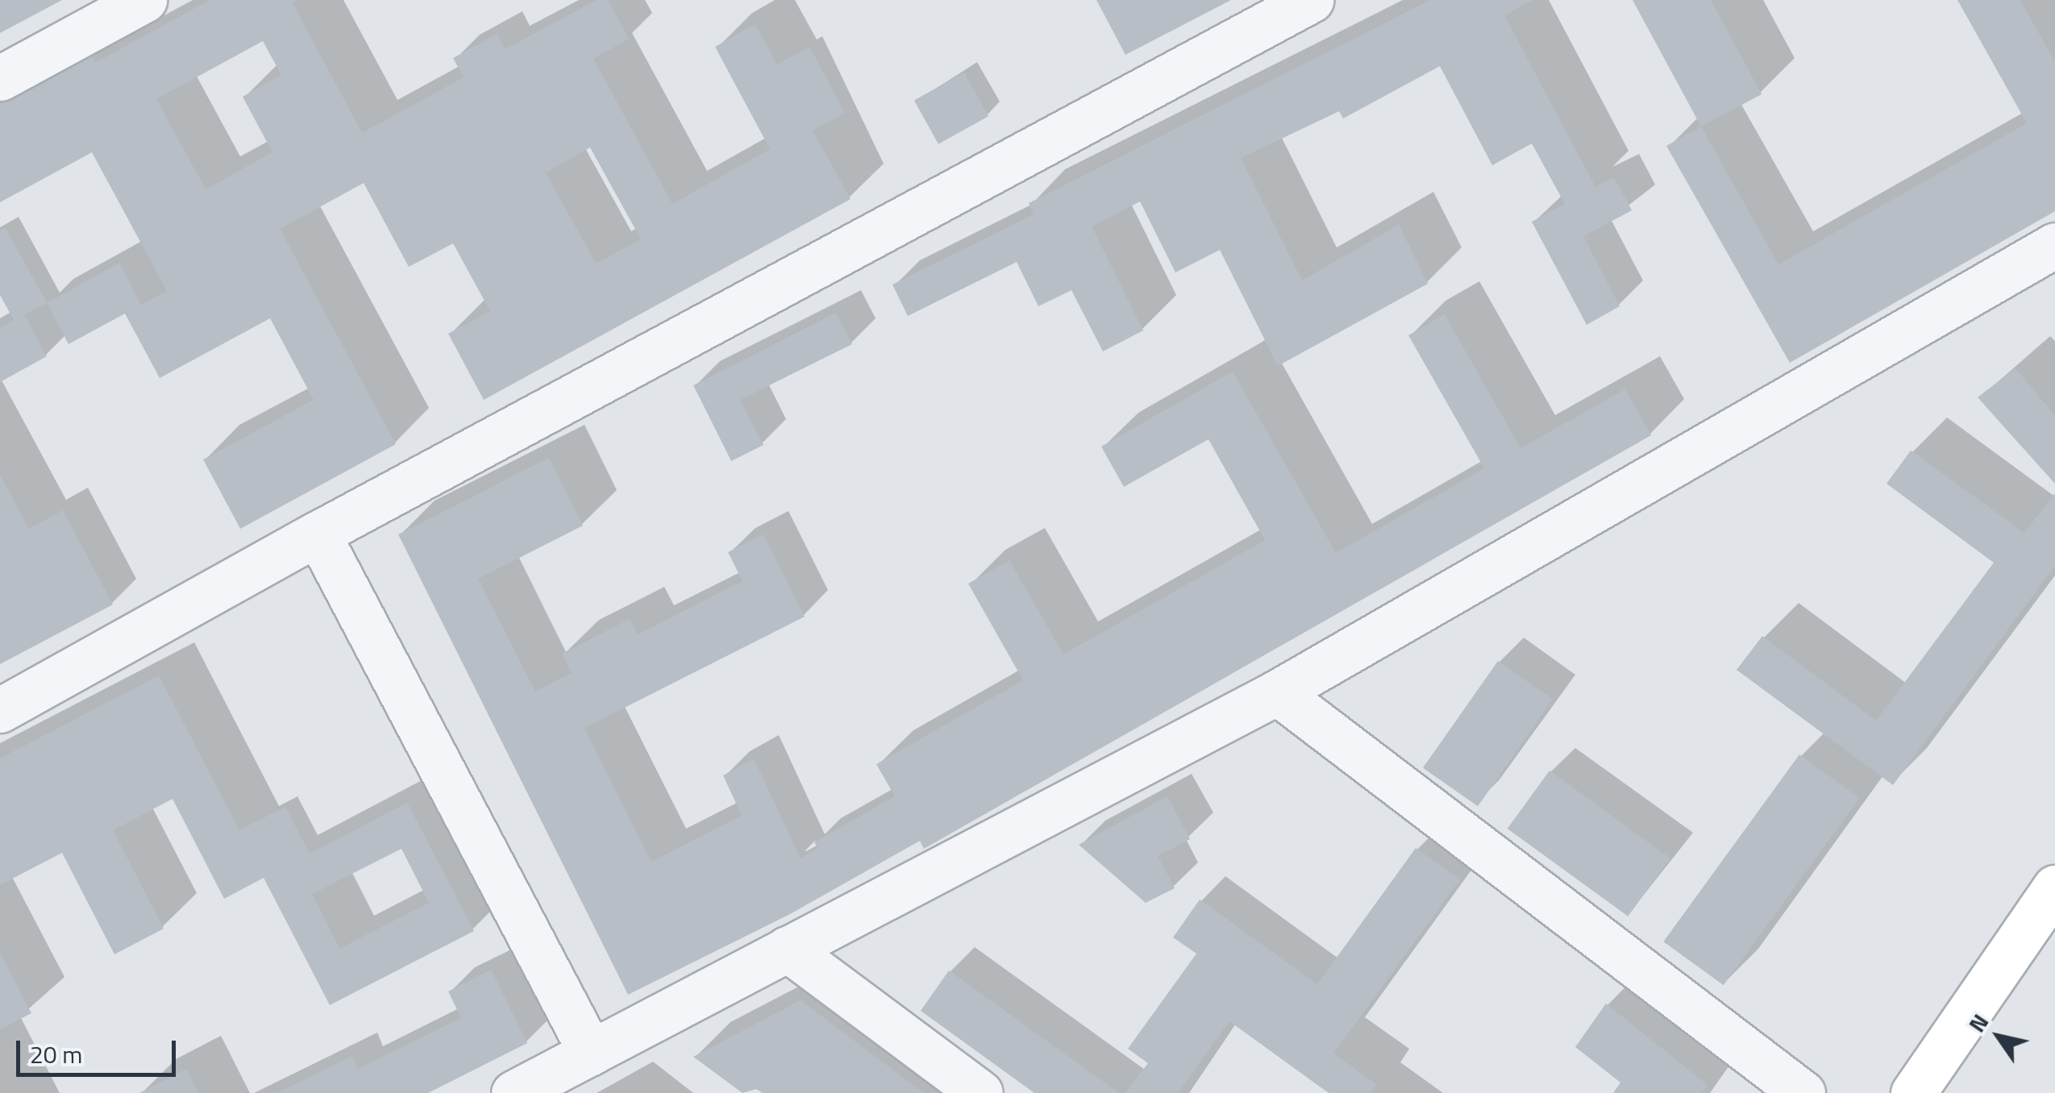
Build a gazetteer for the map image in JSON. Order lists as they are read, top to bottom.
{
  "scale_bar": "20 m",
  "north": "top left"
}
